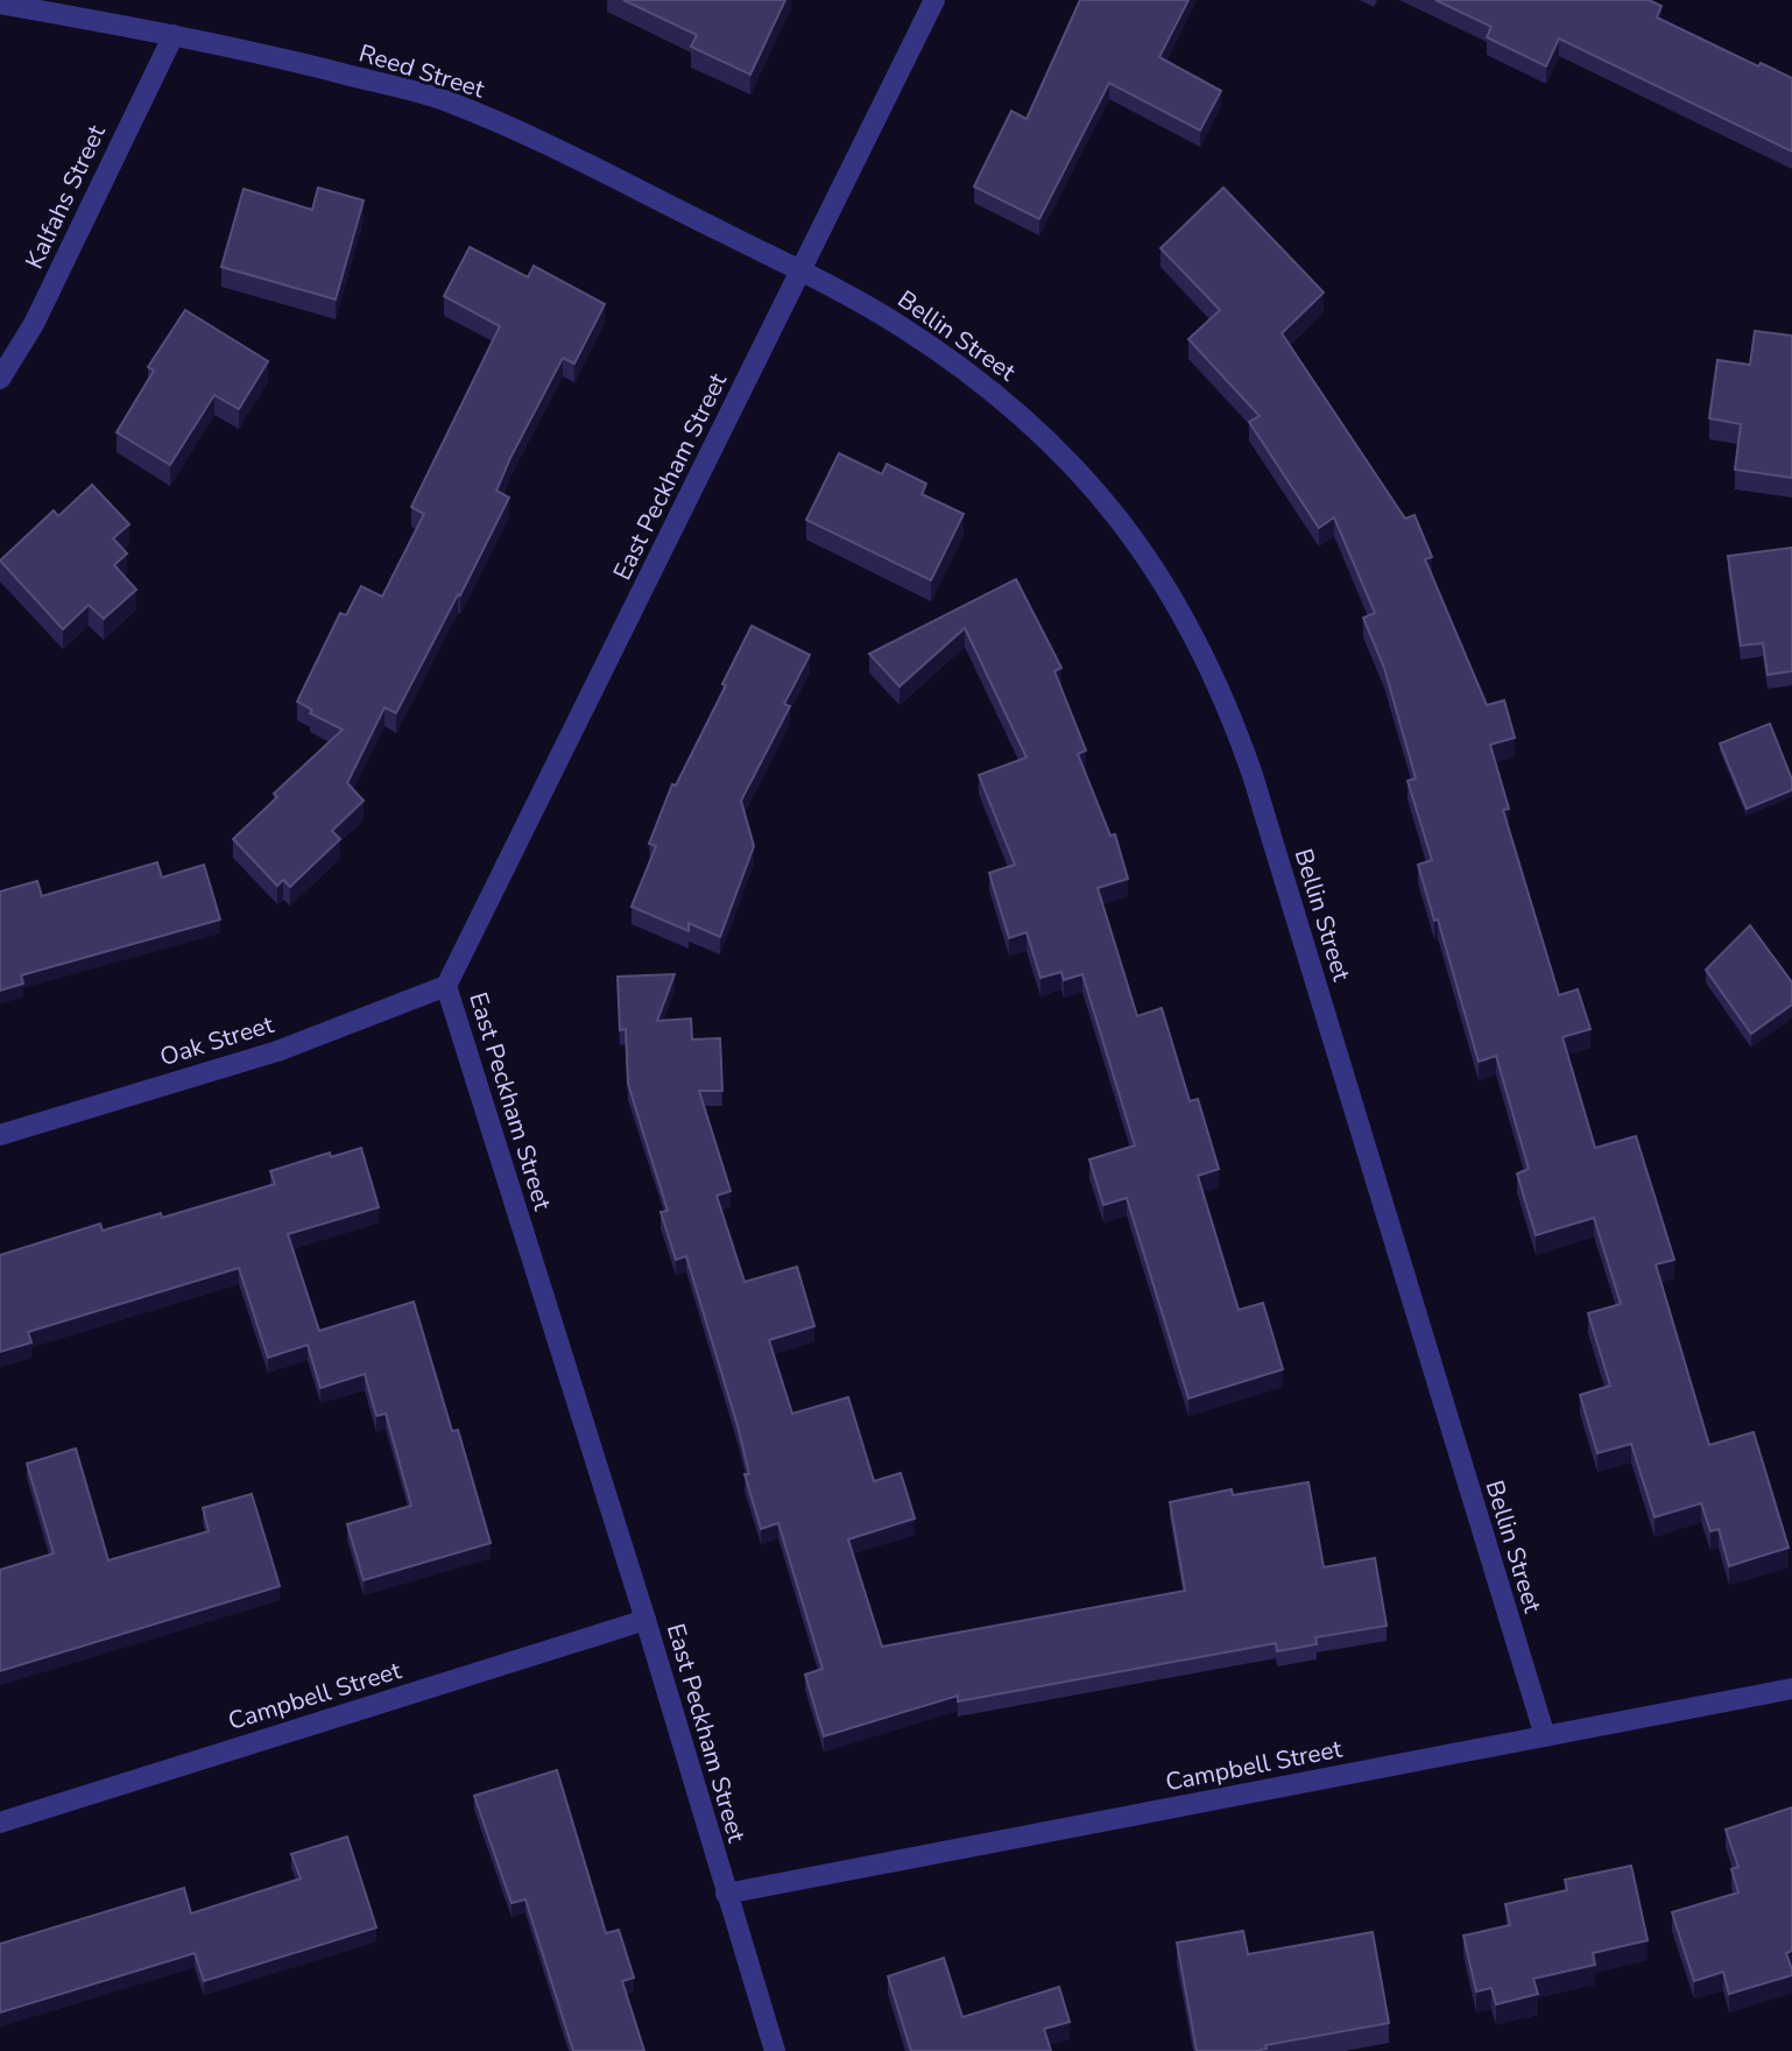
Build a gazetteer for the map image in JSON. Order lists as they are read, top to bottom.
{
  "streets": {
    "street": [
      "Reed Street",
      "Kalfahs Street",
      "Bellin Street",
      "East Peckham Street",
      "Oak Street",
      "Campbell Street"
    ]
  },
  "crossings": [
    ["Reed Street", "Kalfahs Street"],
    ["Reed Street", "Bellin Street"],
    ["Reed Street", "East Peckham Street"],
    ["Bellin Street", "East Peckham Street"],
    ["Bellin Street", "Campbell Street"],
    ["East Peckham Street", "Oak Street"],
    ["East Peckham Street", "Campbell Street"]
  ]
}
